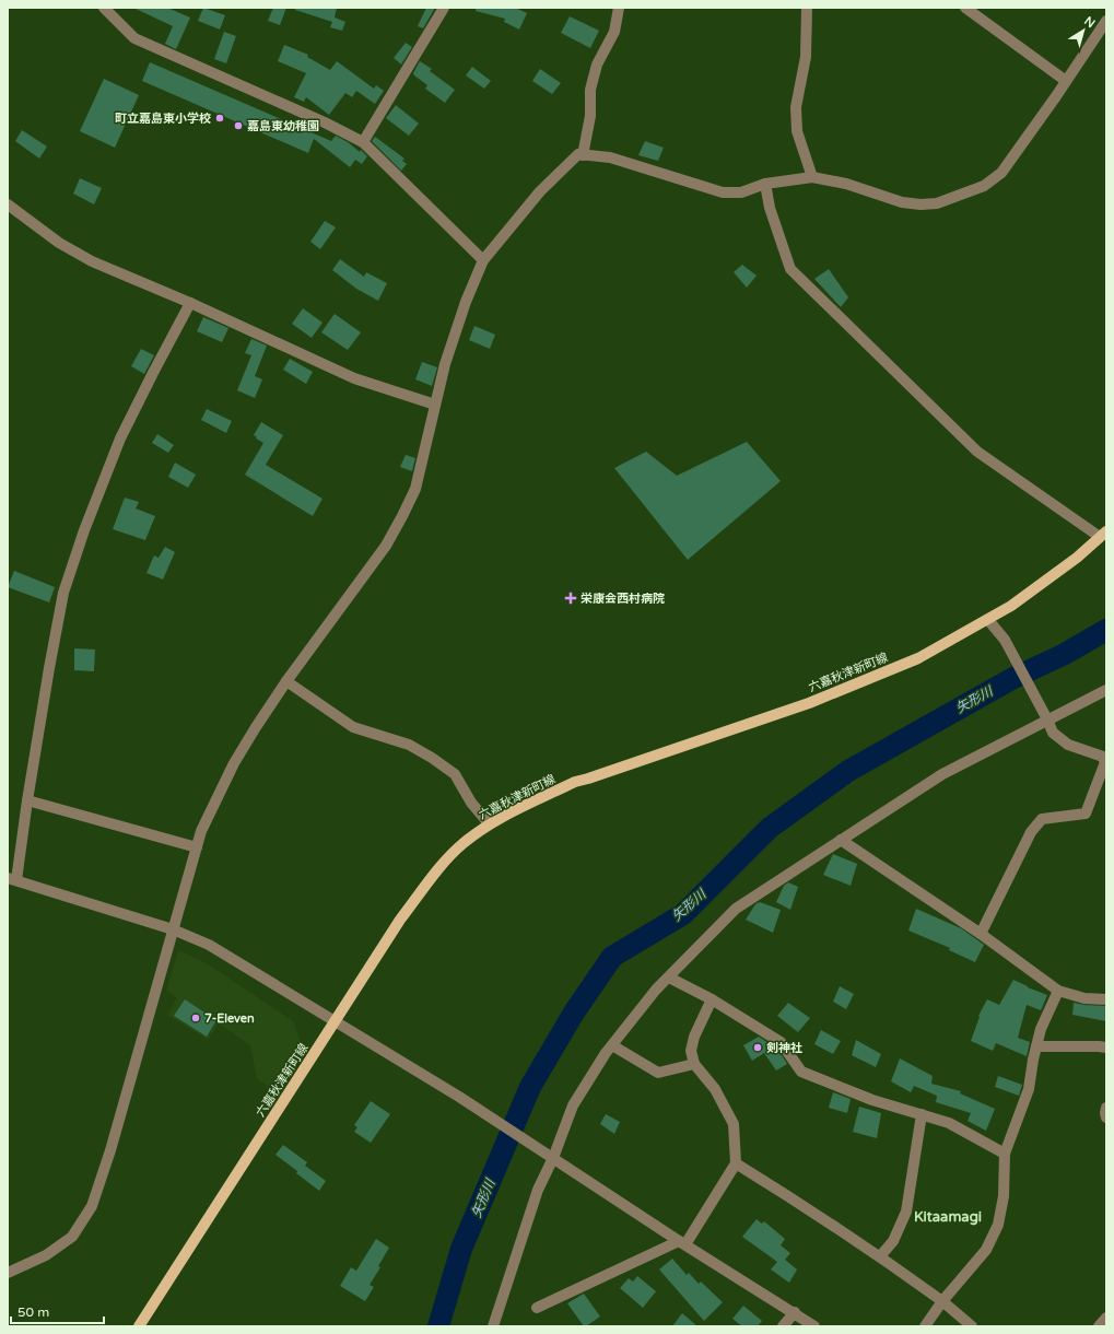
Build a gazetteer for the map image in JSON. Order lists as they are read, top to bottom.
{
  "streets": {
    "main road": ["六嘉秋津新町線"]
  },
  "districts": ["Kitaamagi"],
  "water": ["矢形川"],
  "places": {
    "other": [
      "町立嘉島東小学校",
      "嘉島東幼稚園",
      "7-Eleven",
      "剣神社"
    ],
    "health": ["栄康会西村病院"]
  },
  "scale_bar": "50 m",
  "north": "top right"
}
